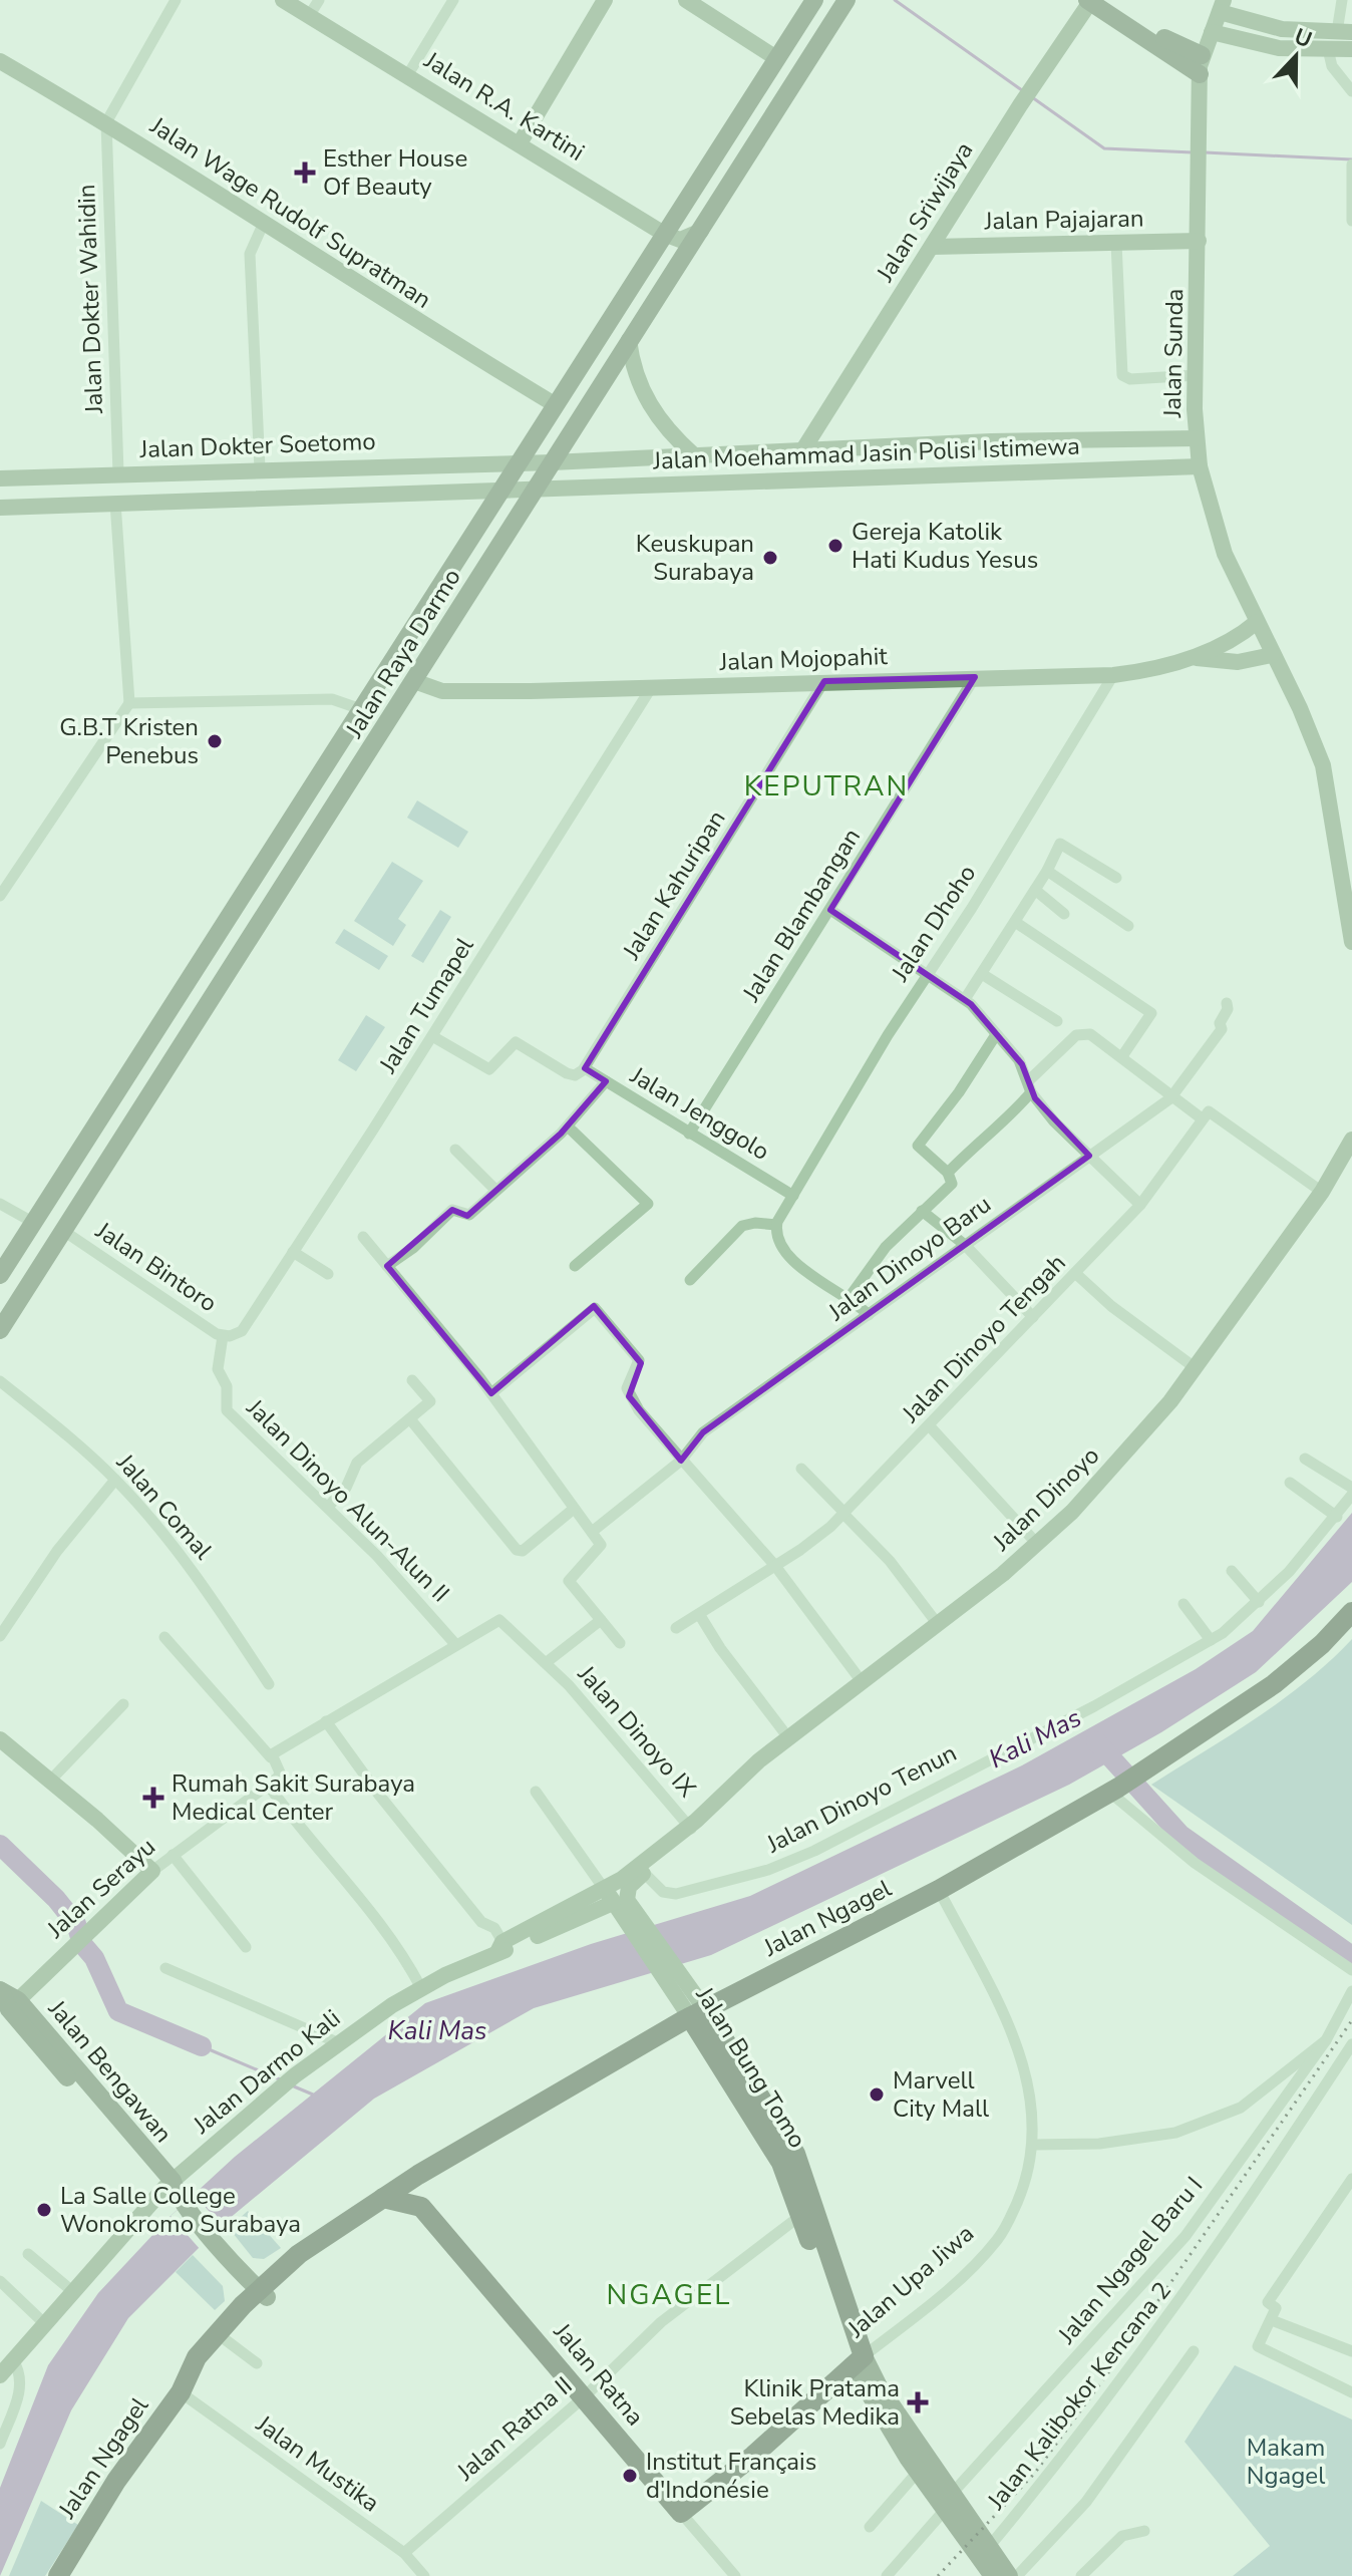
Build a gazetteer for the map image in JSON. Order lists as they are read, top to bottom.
{
  "streets": {
    "highway": [
      "Jalan Ngagel",
      "Jalan Bung Tomo",
      "Jalan Upa Jiwa",
      "Jalan Ratna"
    ],
    "main road": [
      "Jalan R.A. Kartini",
      "Jalan Sriwijaya",
      "Jalan Wage Rudolf Supratman",
      "Jalan Pajajaran",
      "Jalan Sunda",
      "Jalan Dokter Soetomo",
      "Jalan Moehammad Jasin Polisi Istimewa",
      "Jalan Raya Darmo",
      "Jalan Mojopahit",
      "Jalan Dinoyo",
      "Jalan Serayu",
      "Jalan Bengawan",
      "Jalan Darmo Kali"
    ],
    "street": [
      "Jalan Dokter Wahidin",
      "Jalan Kahuripan",
      "Jalan Blambangan",
      "Jalan Dhoho",
      "Jalan Tumapel",
      "Jalan Jenggolo",
      "Jalan Dinoyo Baru",
      "Jalan Bintoro",
      "Jalan Dinoyo Tengah",
      "Jalan Dinoyo Alun-Alun II",
      "Jalan Comal",
      "Jalan Dinoyo IX",
      "Jalan Dinoyo Tenun",
      "Jalan Ngagel Baru I",
      "Jalan Kalibokor Kencana 2",
      "Jalan Ratna II",
      "Jalan Mustika"
    ]
  },
  "crossings": [
    ["Jalan R.A. Kartini", "Jalan Raya Darmo"],
    ["Jalan Sriwijaya", "Jalan Pajajaran"],
    ["Jalan Sriwijaya", "Jalan Moehammad Jasin Polisi Istimewa"],
    ["Jalan Wage Rudolf Supratman", "Jalan Dokter Wahidin"],
    ["Jalan Wage Rudolf Supratman", "Jalan Raya Darmo"],
    ["Jalan Pajajaran", "Jalan Sunda"],
    ["Jalan Dokter Wahidin", "Jalan Dokter Soetomo"],
    ["Jalan Sunda", "Jalan Moehammad Jasin Polisi Istimewa"],
    ["Jalan Sunda", "Jalan Mojopahit"],
    ["Jalan Dokter Soetomo", "Jalan Moehammad Jasin Polisi Istimewa"],
    ["Jalan Dokter Soetomo", "Jalan Raya Darmo"],
    ["Jalan Moehammad Jasin Polisi Istimewa", "Jalan Raya Darmo"],
    ["Jalan Raya Darmo", "Jalan Mojopahit"],
    ["Jalan Raya Darmo", "Jalan Bintoro"],
    ["Jalan Mojopahit", "Jalan Kahuripan"],
    ["Jalan Mojopahit", "Jalan Blambangan"],
    ["Jalan Mojopahit", "Jalan Dhoho"],
    ["Jalan Mojopahit", "Jalan Tumapel"],
    ["Jalan Kahuripan", "Jalan Jenggolo"],
    ["Jalan Blambangan", "Jalan Jenggolo"],
    ["Jalan Dhoho", "Jalan Jenggolo"],
    ["Jalan Tumapel", "Jalan Bintoro"],
    ["Jalan Tumapel", "Jalan Dinoyo Alun-Alun II"],
    ["Jalan Bintoro", "Jalan Dinoyo Alun-Alun II"],
    ["Jalan Dinoyo", "Jalan Dinoyo IX"],
    ["Jalan Dinoyo", "Jalan Dinoyo Tenun"],
    ["Jalan Dinoyo", "Jalan Bung Tomo"],
    ["Jalan Dinoyo", "Jalan Darmo Kali"],
    ["Jalan Dinoyo Alun-Alun II", "Jalan Dinoyo IX"],
    ["Jalan Serayu", "Jalan Bengawan"],
    ["Jalan Ngagel", "Jalan Bung Tomo"],
    ["Jalan Ngagel", "Jalan Bengawan"],
    ["Jalan Ngagel", "Jalan Upa Jiwa"],
    ["Jalan Ngagel", "Jalan Mustika"],
    ["Jalan Bung Tomo", "Jalan Darmo Kali"],
    ["Jalan Bung Tomo", "Jalan Ngagel Baru I"],
    ["Jalan Bung Tomo", "Jalan Upa Jiwa"],
    ["Jalan Bung Tomo", "Jalan Kalibokor Kencana 2"],
    ["Jalan Bung Tomo", "Jalan Ratna II"],
    ["Jalan Bengawan", "Jalan Darmo Kali"],
    ["Jalan Upa Jiwa", "Jalan Ratna"],
    ["Jalan Ratna", "Jalan Ratna II"],
    ["Jalan Ratna II", "Jalan Mustika"]
  ],
  "districts": ["KEPUTRAN", "NGAGEL"],
  "water": ["Kali Mas"],
  "parks": ["Makam Ngagel"],
  "places": {
    "health": ["Esther House Of Beauty", "Rumah Sakit Surabaya Medical Center", "Klinik Pratama Sebelas Medika"],
    "other": [
      "Gereja Katolik Hati Kudus Yesus",
      "Keuskupan Surabaya",
      "G.B.T Kristen Penebus",
      "Marvell City Mall",
      "La Salle College Wonokromo Surabaya",
      "Institut Français d'Indonésie"
    ]
  },
  "north": "top"
}
